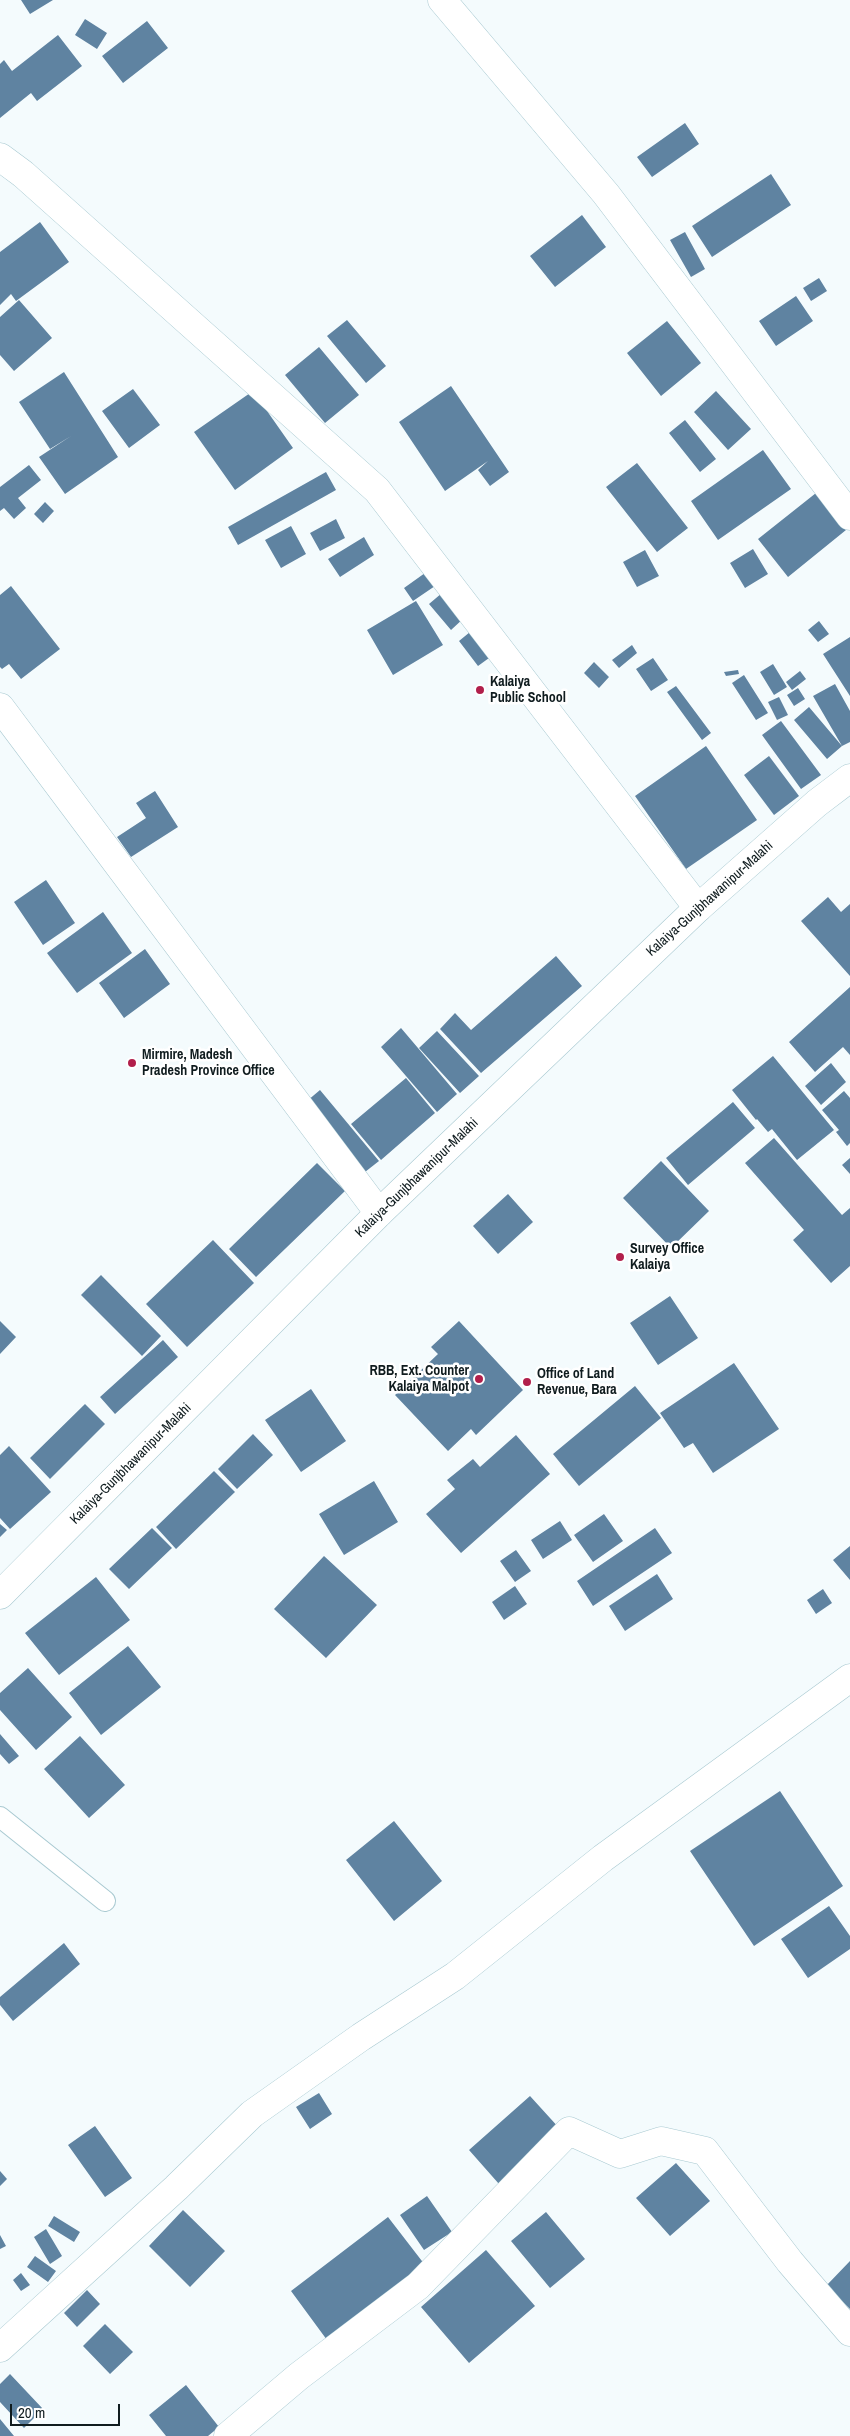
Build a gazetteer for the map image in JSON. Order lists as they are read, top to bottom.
{
  "streets": {
    "street": ["Kalaiya-Gunjbhawanipur-Malahi"]
  },
  "places": [
    "Kalaiya Public School",
    "Mirmire, Madesh Pradesh Province Office",
    "Survey Office Kalaiya",
    "RBB, Ext. Counter Kalaiya Malpot",
    "Office of Land Revenue, Bara"
  ],
  "scale_bar": "20 m"
}
